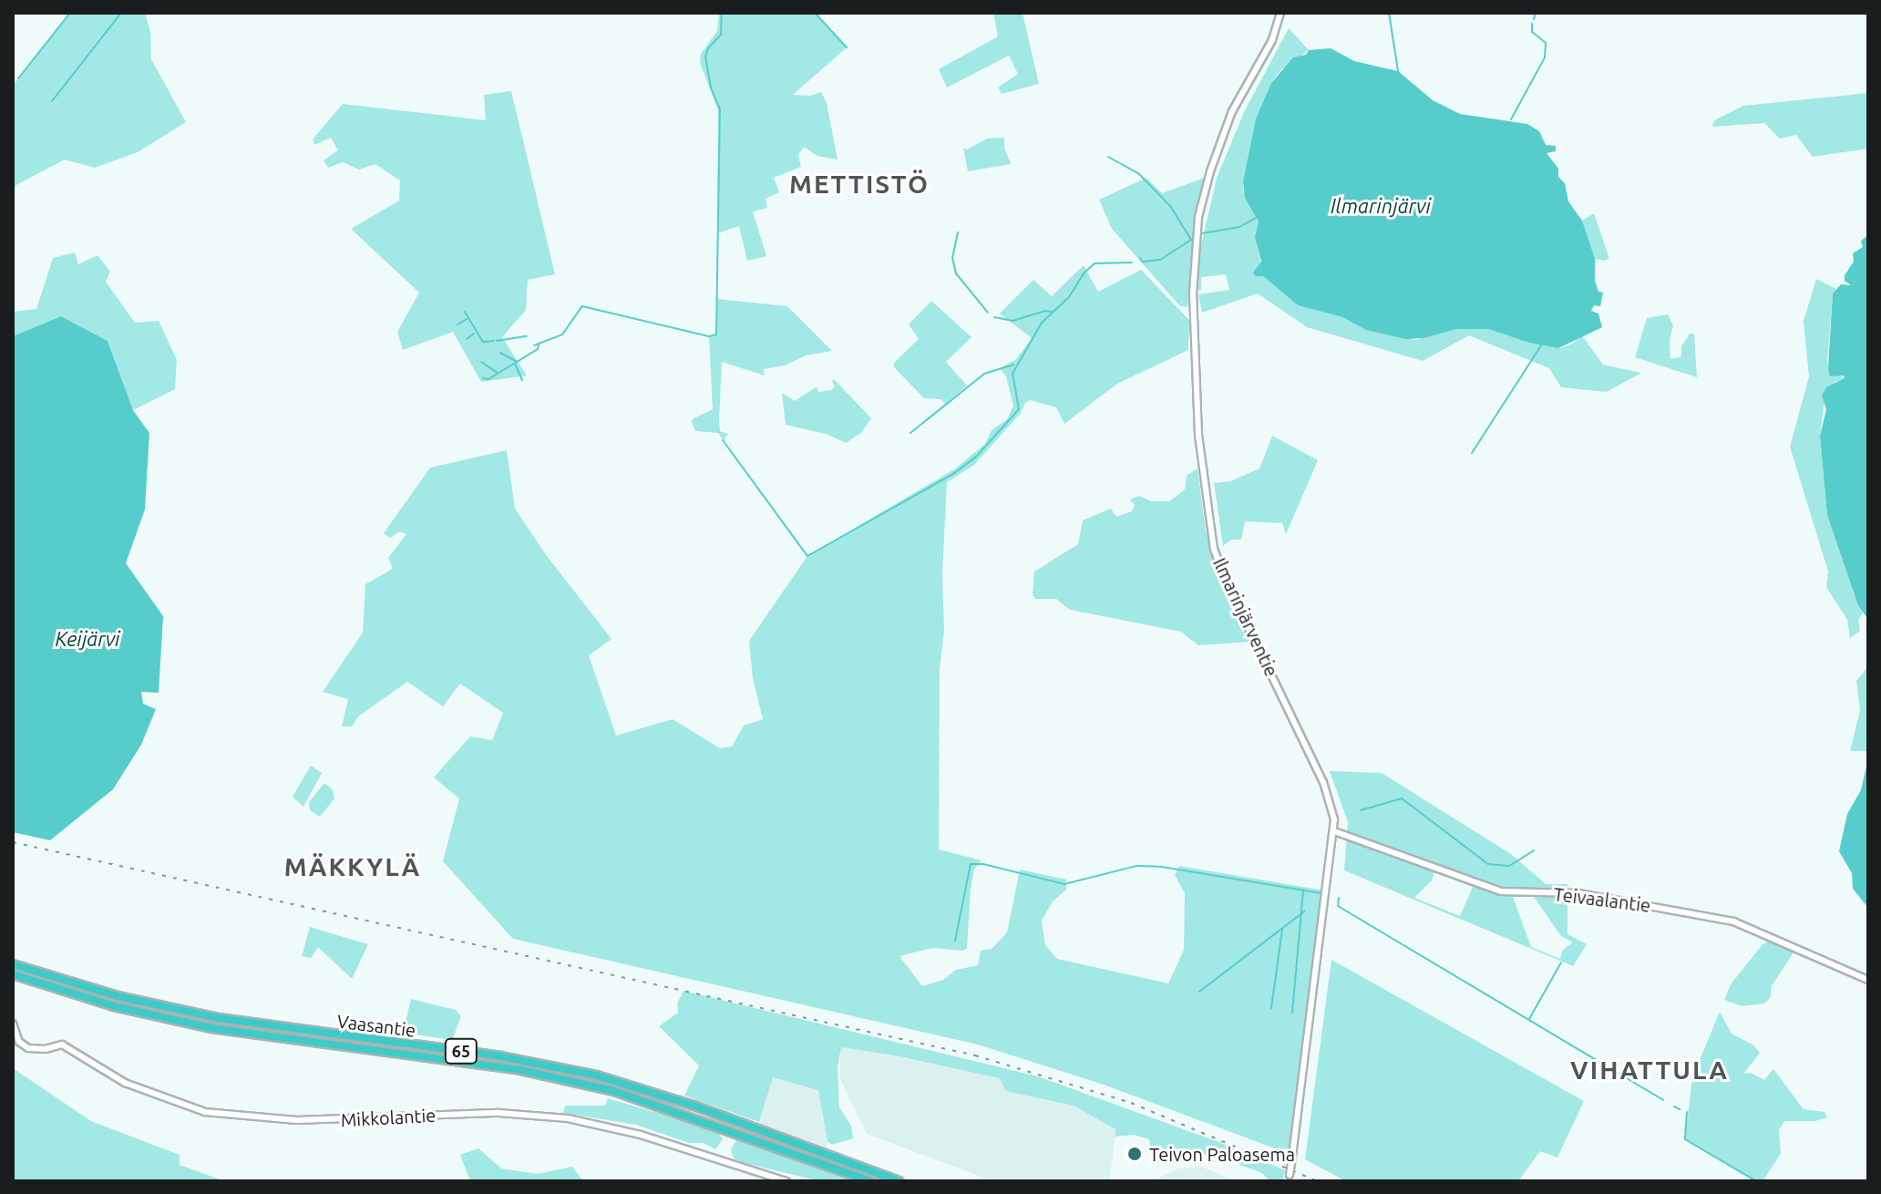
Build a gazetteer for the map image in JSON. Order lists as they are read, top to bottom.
{
  "streets": {
    "highway": ["Vaasantie", "65"],
    "main road": ["Ilmarinjärventie", "Teivaalantie", "Mikkolantie"]
  },
  "crossings": [
    ["Ilmarinjärventie", "Teivaalantie"]
  ],
  "districts": ["METTISTÖ", "MÄKKYLÄ", "VIHATTULA"],
  "water": ["Ilmarinjärvi", "Keijärvi"],
  "places": ["Teivon Paloasema"]
}
